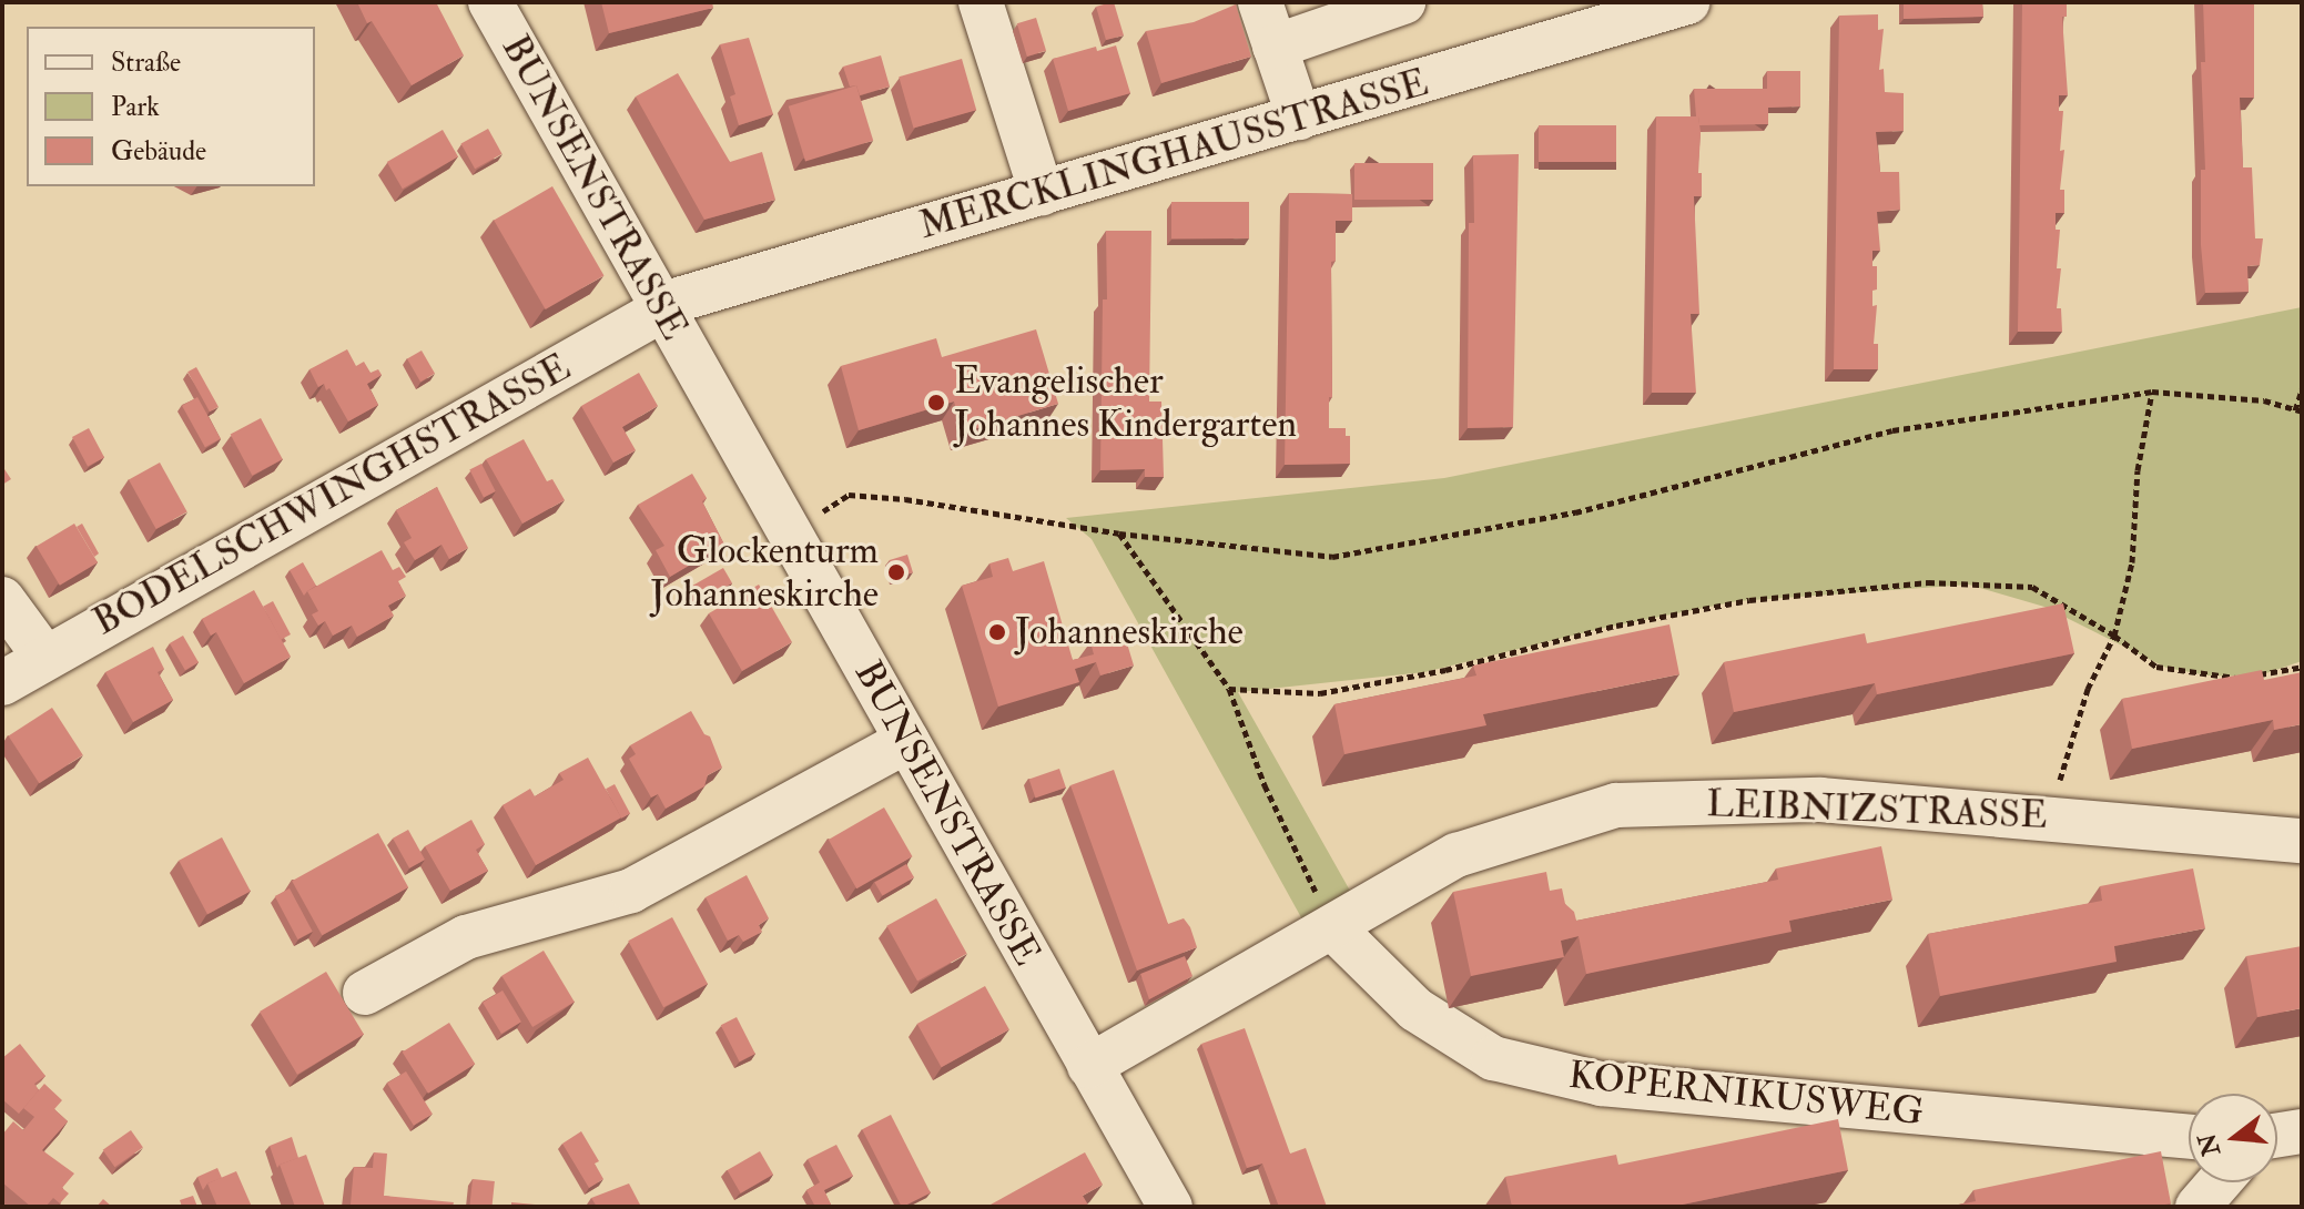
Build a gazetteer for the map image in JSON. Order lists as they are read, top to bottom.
{
  "streets": {
    "street": [
      "MERCKLINGHAUSSTRASSE",
      "BUNSENSTRASSE",
      "BODELSCHWINGHSTRASSE",
      "LEIBNIZSTRASSE",
      "KOPERNIKUSWEG"
    ]
  },
  "crossings": [
    ["MERCKLINGHAUSSTRASSE", "BUNSENSTRASSE"],
    ["MERCKLINGHAUSSTRASSE", "BODELSCHWINGHSTRASSE"],
    ["BUNSENSTRASSE", "BODELSCHWINGHSTRASSE"],
    ["BUNSENSTRASSE", "LEIBNIZSTRASSE"],
    ["LEIBNIZSTRASSE", "KOPERNIKUSWEG"]
  ],
  "places": ["Evangelischer Johannes Kindergarten", "Glockenturm Johanneskirche", "Johanneskirche"],
  "legend": ["Straße", "Park", "Gebäude"],
  "north": "left"
}
